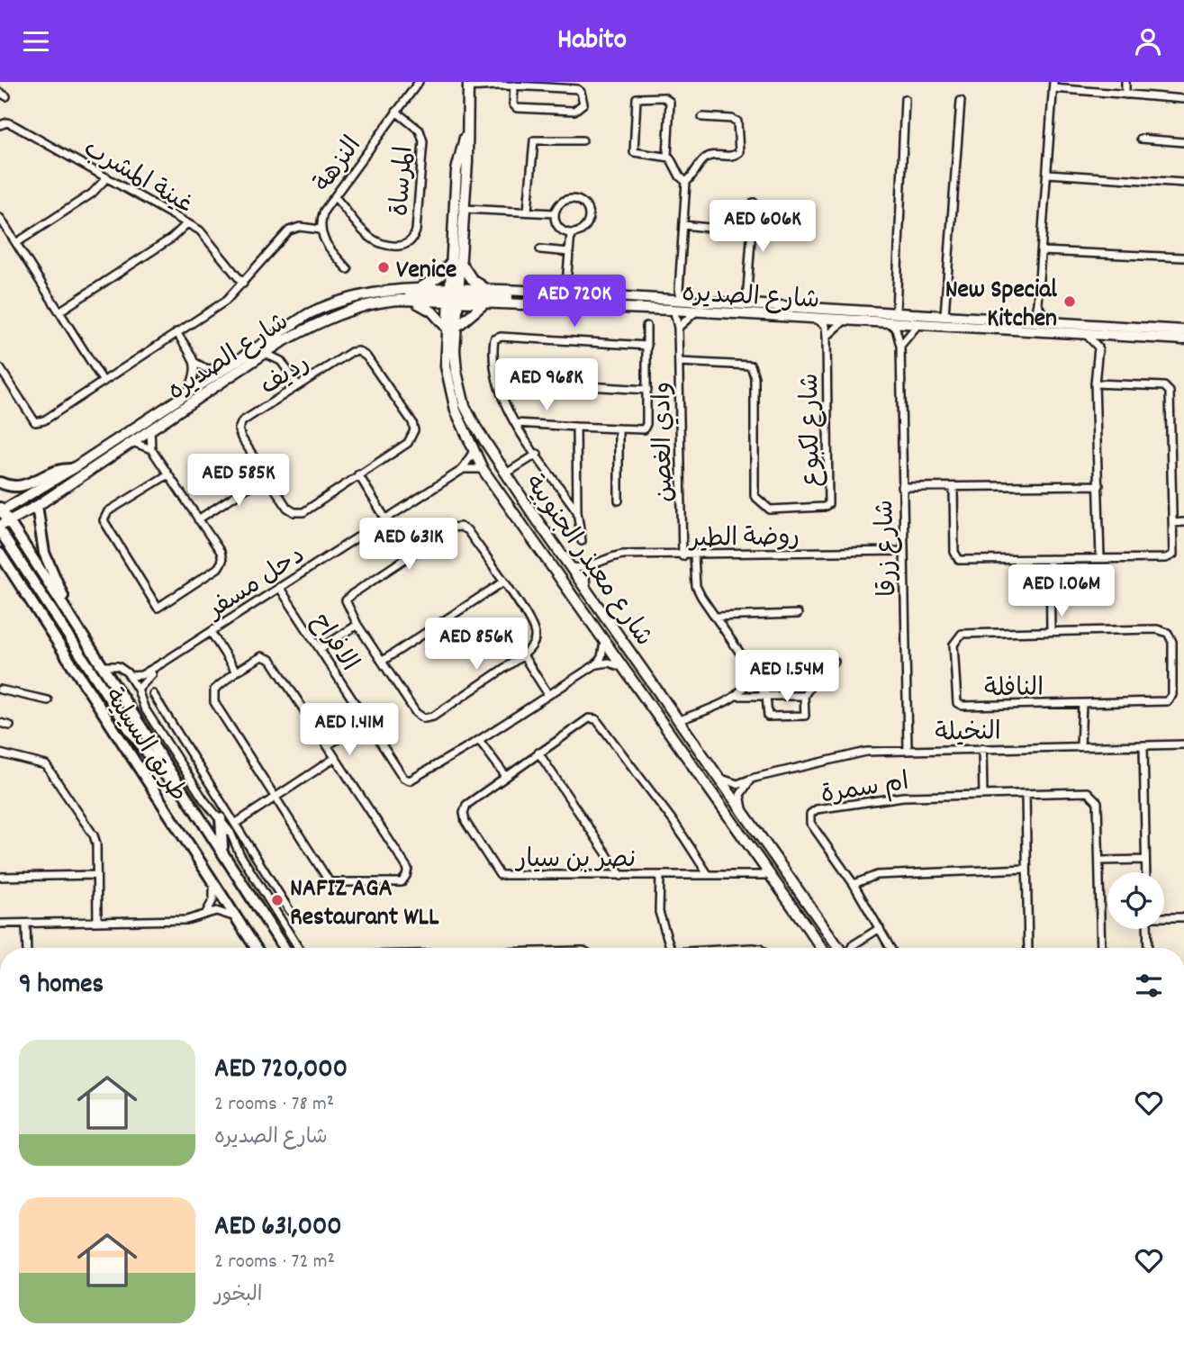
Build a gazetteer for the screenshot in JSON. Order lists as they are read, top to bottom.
{
  "streets": {
    "main road": ["شارع الصديره", "شارع معيذر الجنوبية", "طريق السيلية"],
    "street": [
      "النزهة",
      "غينة المشرب",
      "المرساة",
      "رديف",
      "شارع لكبوع",
      "وادي الغصن",
      "روضة الطير",
      "شارع زرقا",
      "دحل مسفر",
      "الافراح",
      "النافلة",
      "النخيلة",
      "ام سمرة",
      "نصر بن سيار"
    ]
  },
  "crossings": [
    ["النزهة", "المرساة"],
    ["شارع الصديره", "شارع لكبوع"],
    ["شارع الصديره", "وادي الغصن"],
    ["شارع الصديره", "شارع زرقا"],
    ["شارع الصديره", "شارع معيذر الجنوبية"],
    ["شارع الصديره", "طريق السيلية"],
    ["شارع لكبوع", "وادي الغصن"],
    ["وادي الغصن", "روضة الطير"],
    ["روضة الطير", "شارع زرقا"],
    ["روضة الطير", "شارع معيذر الجنوبية"],
    ["شارع زرقا", "النخيلة"],
    ["شارع معيذر الجنوبية", "دحل مسفر"],
    ["شارع معيذر الجنوبية", "النخيلة"],
    ["شارع معيذر الجنوبية", "نصر بن سيار"],
    ["دحل مسفر", "الافراح"],
    ["دحل مسفر", "طريق السيلية"]
  ],
  "places": ["Venice", "New Special Kitchen", "NAFIZ AGA Restaurant WLL"],
  "page": {
    "header": "Habito",
    "price": [
      "AED 606K",
      "AED 720K",
      "AED 968K",
      "AED 585K",
      "AED 631K",
      "AED 1.06M",
      "AED 856K",
      "AED 1.54M",
      "AED 1.41M"
    ],
    "heading": "9 homes",
    "list": [
      {
        "name": "AED 720,000",
        "note": "2 rooms · 78 m² · شارع الصديره"
      },
      {
        "name": "AED 631,000",
        "note": "2 rooms · 72 m² · البخور"
      }
    ]
  }
}
